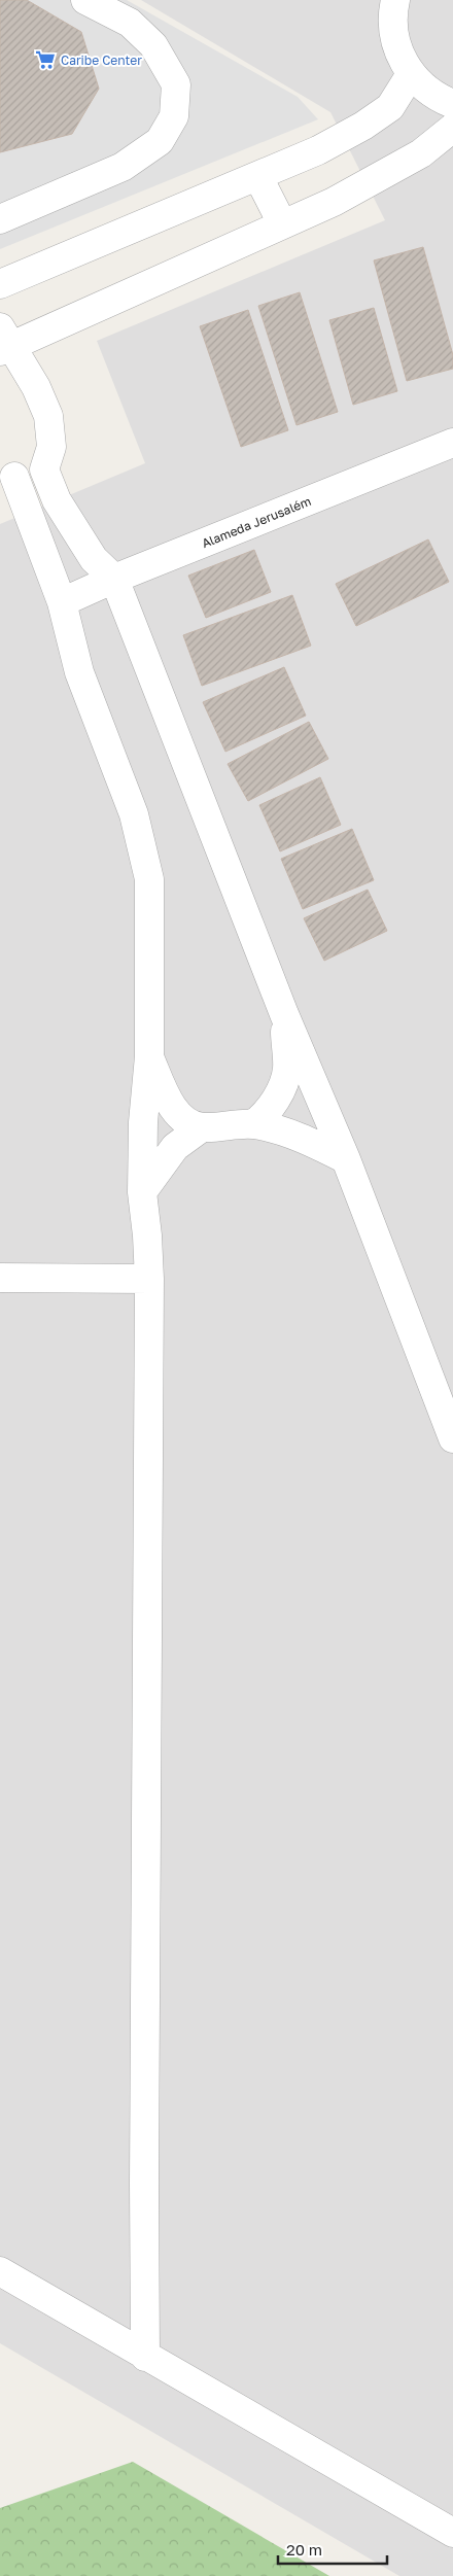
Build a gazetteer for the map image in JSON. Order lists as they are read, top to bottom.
{
  "streets": {
    "street": ["Alameda Jerusalém"]
  },
  "places": {
    "supermarket": ["Caribe Center"]
  },
  "scale_bar": "20 m"
}
